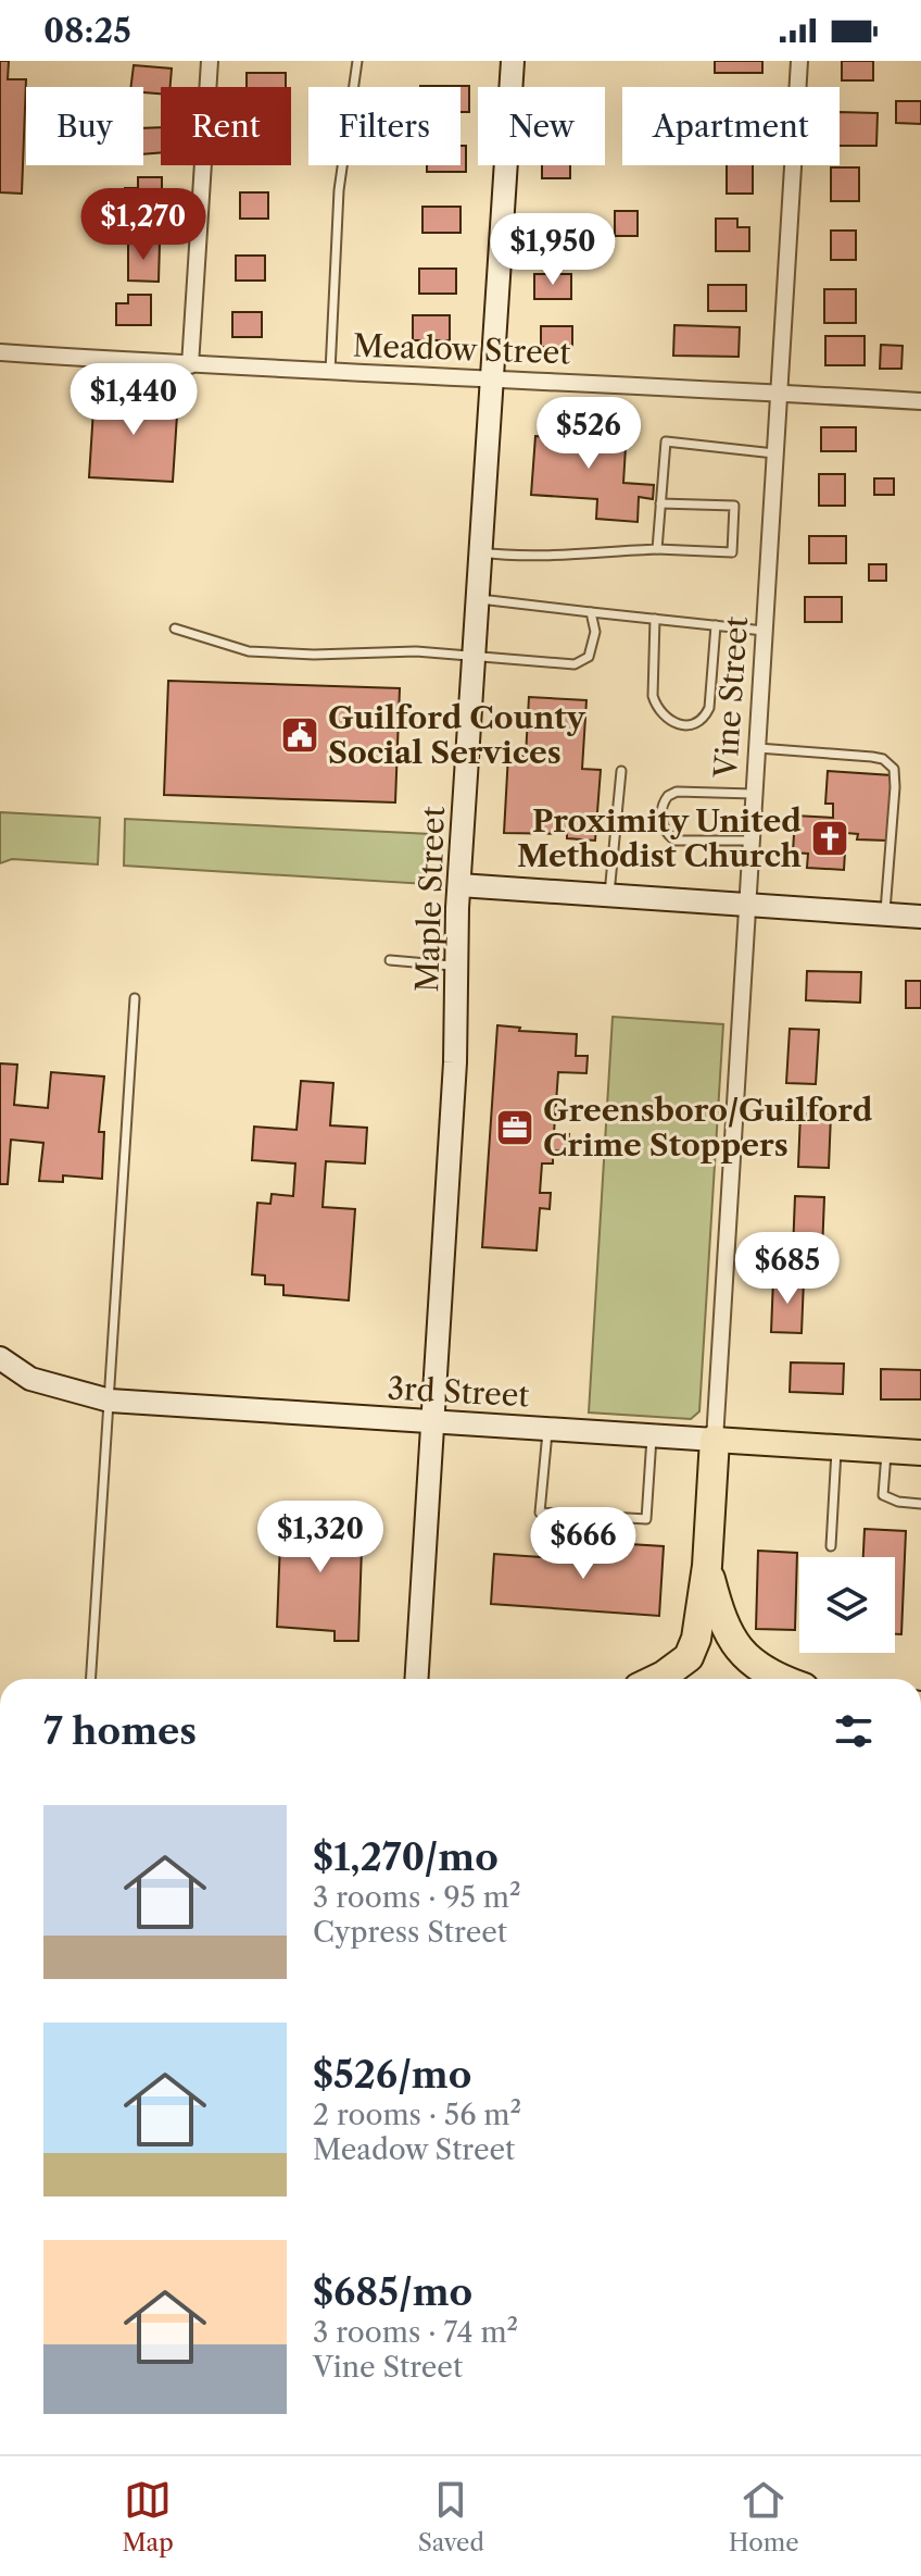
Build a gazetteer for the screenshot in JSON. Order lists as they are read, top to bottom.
{
  "streets": {
    "main road": ["3rd Street"],
    "street": ["Meadow Street", "Vine Street", "Maple Street"]
  },
  "crossings": [
    ["Meadow Street", "Vine Street"],
    ["Meadow Street", "Maple Street"],
    ["Vine Street", "3rd Street"],
    ["Maple Street", "3rd Street"]
  ],
  "places": {
    "public building": ["Guilford County Social Services"],
    "church": ["Proximity United Methodist Church"],
    "office": ["Greensboro/Guilford Crime Stoppers"]
  },
  "page": {
    "status": "08:25",
    "chip": [
      "Buy",
      "Rent",
      "Filters",
      "New",
      "Apartment"
    ],
    "price": [
      "$1,270",
      "$1,950",
      "$1,440",
      "$526",
      "$685",
      "$1,320",
      "$666"
    ],
    "heading": "7 homes",
    "list": [
      {
        "name": "$1,270/mo",
        "note": "3 rooms · 95 m² · Cypress Street"
      },
      {
        "name": "$526/mo",
        "note": "2 rooms · 56 m² · Meadow Street"
      },
      {
        "name": "$685/mo",
        "note": "3 rooms · 74 m² · Vine Street"
      }
    ],
    "tabs": ["Map", "Saved", "Home"]
  }
}
